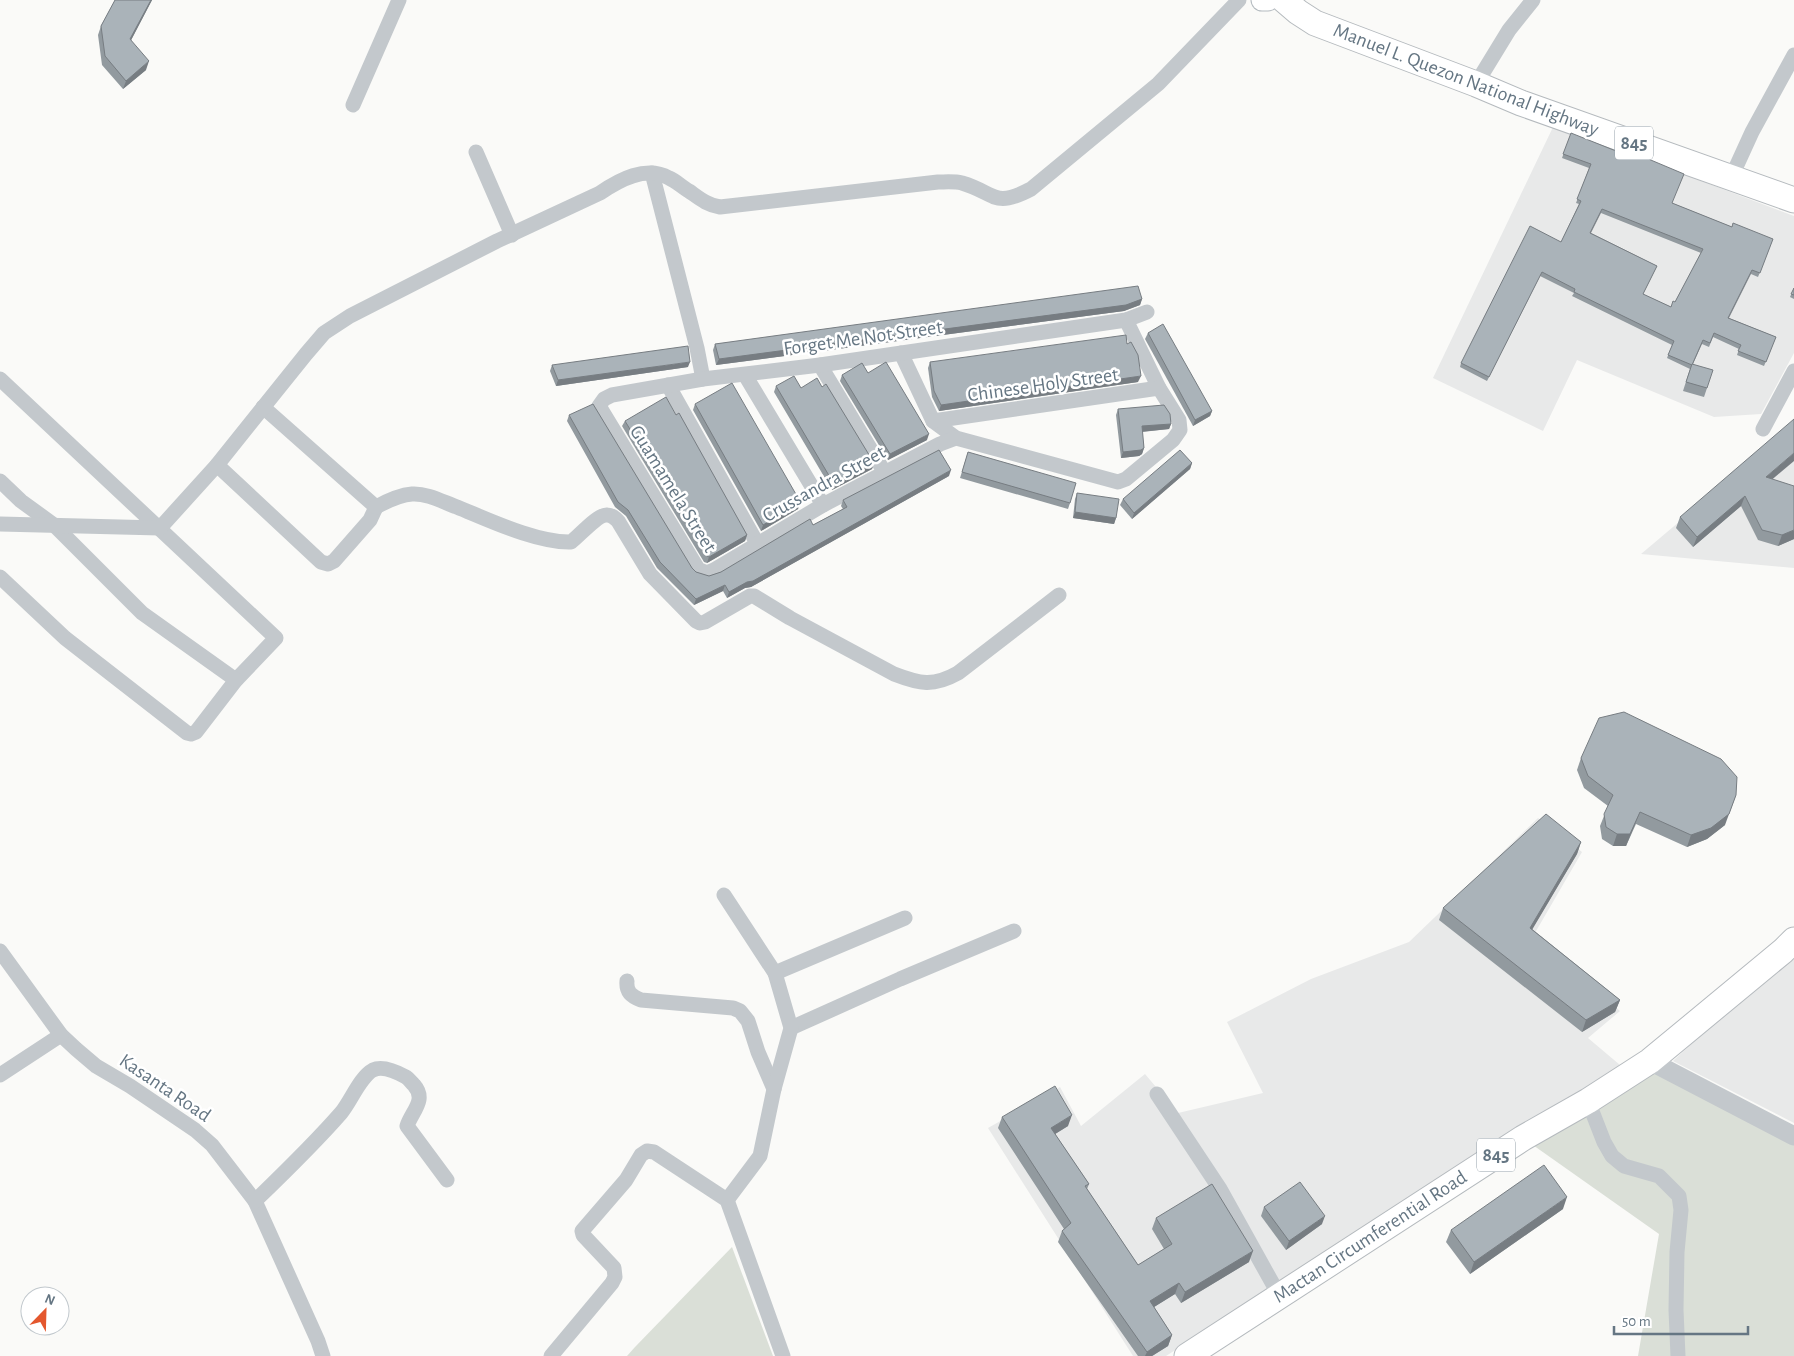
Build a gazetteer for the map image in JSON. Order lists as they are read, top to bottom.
{
  "streets": {
    "main road": ["Manuel L. Quezon National Highway", "845", "Mactan Circumferential Road"],
    "street": [
      "Forget Me Not Street",
      "Chinese Holy Street",
      "Crussandra Street",
      "Guamamela Street",
      "Kasanta Road"
    ]
  },
  "crossings": [
    ["Forget Me Not Street", "Guamamela Street"],
    ["Crussandra Street", "Guamamela Street"]
  ],
  "scale_bar": "50 m",
  "north": "top right"
}
